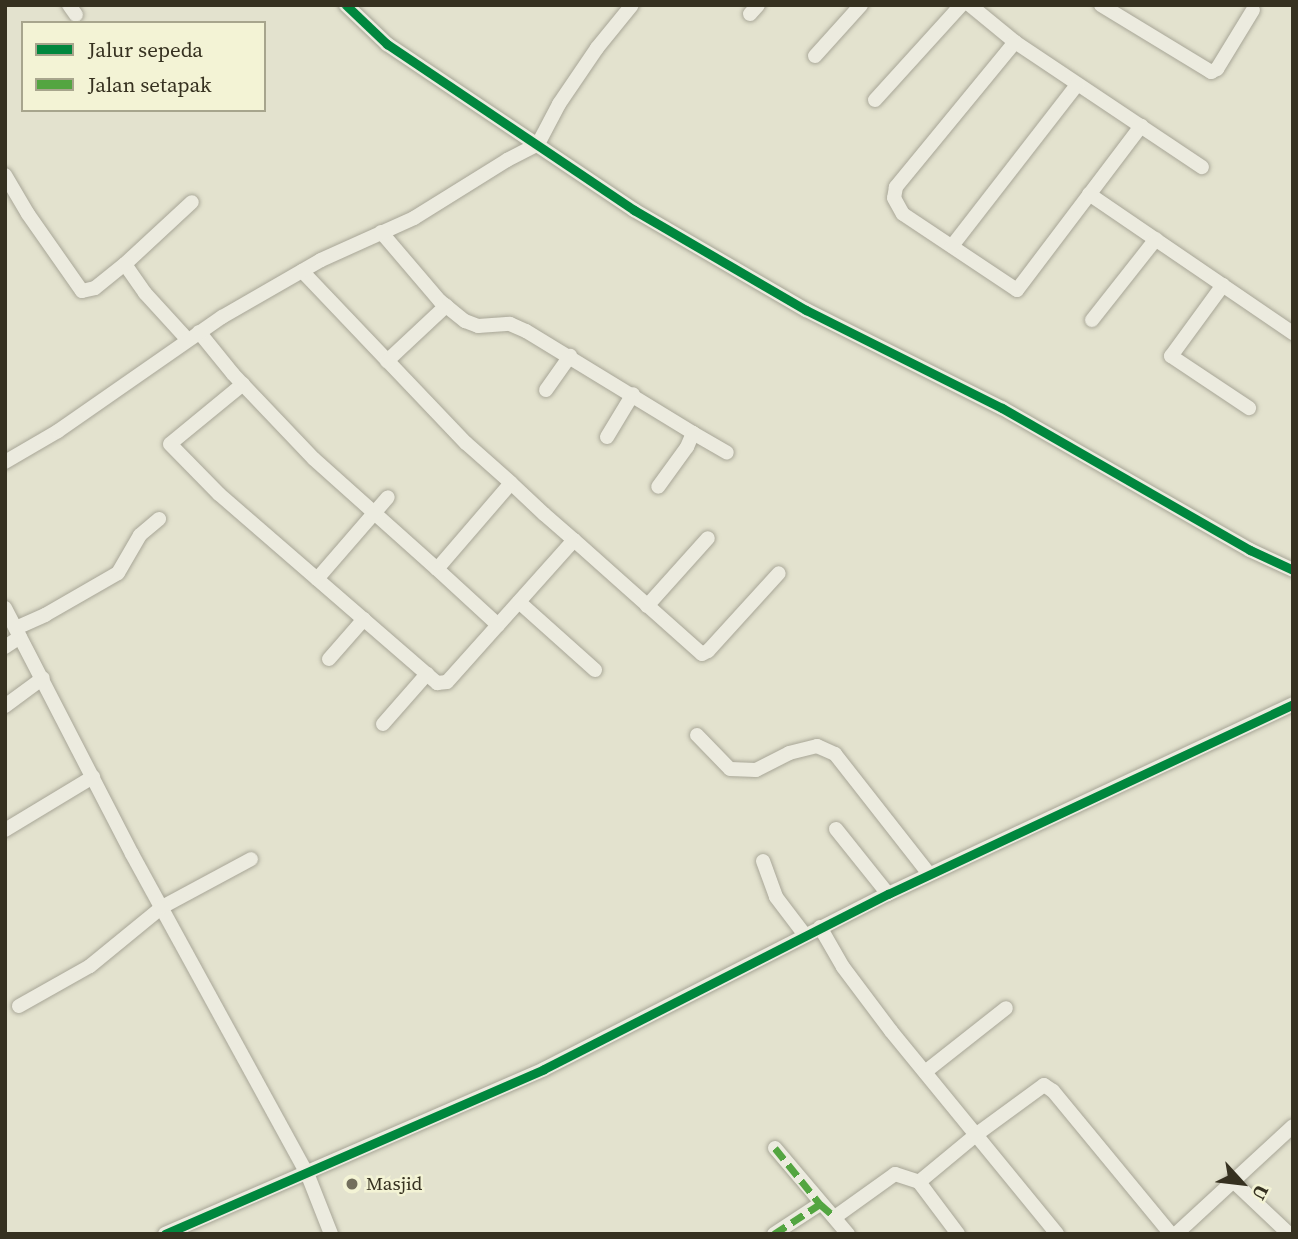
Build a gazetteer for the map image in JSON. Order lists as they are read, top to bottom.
{
  "places": ["Masjid"],
  "legend": ["Jalur sepeda", "Jalan setapak"],
  "north": "bottom right"
}
